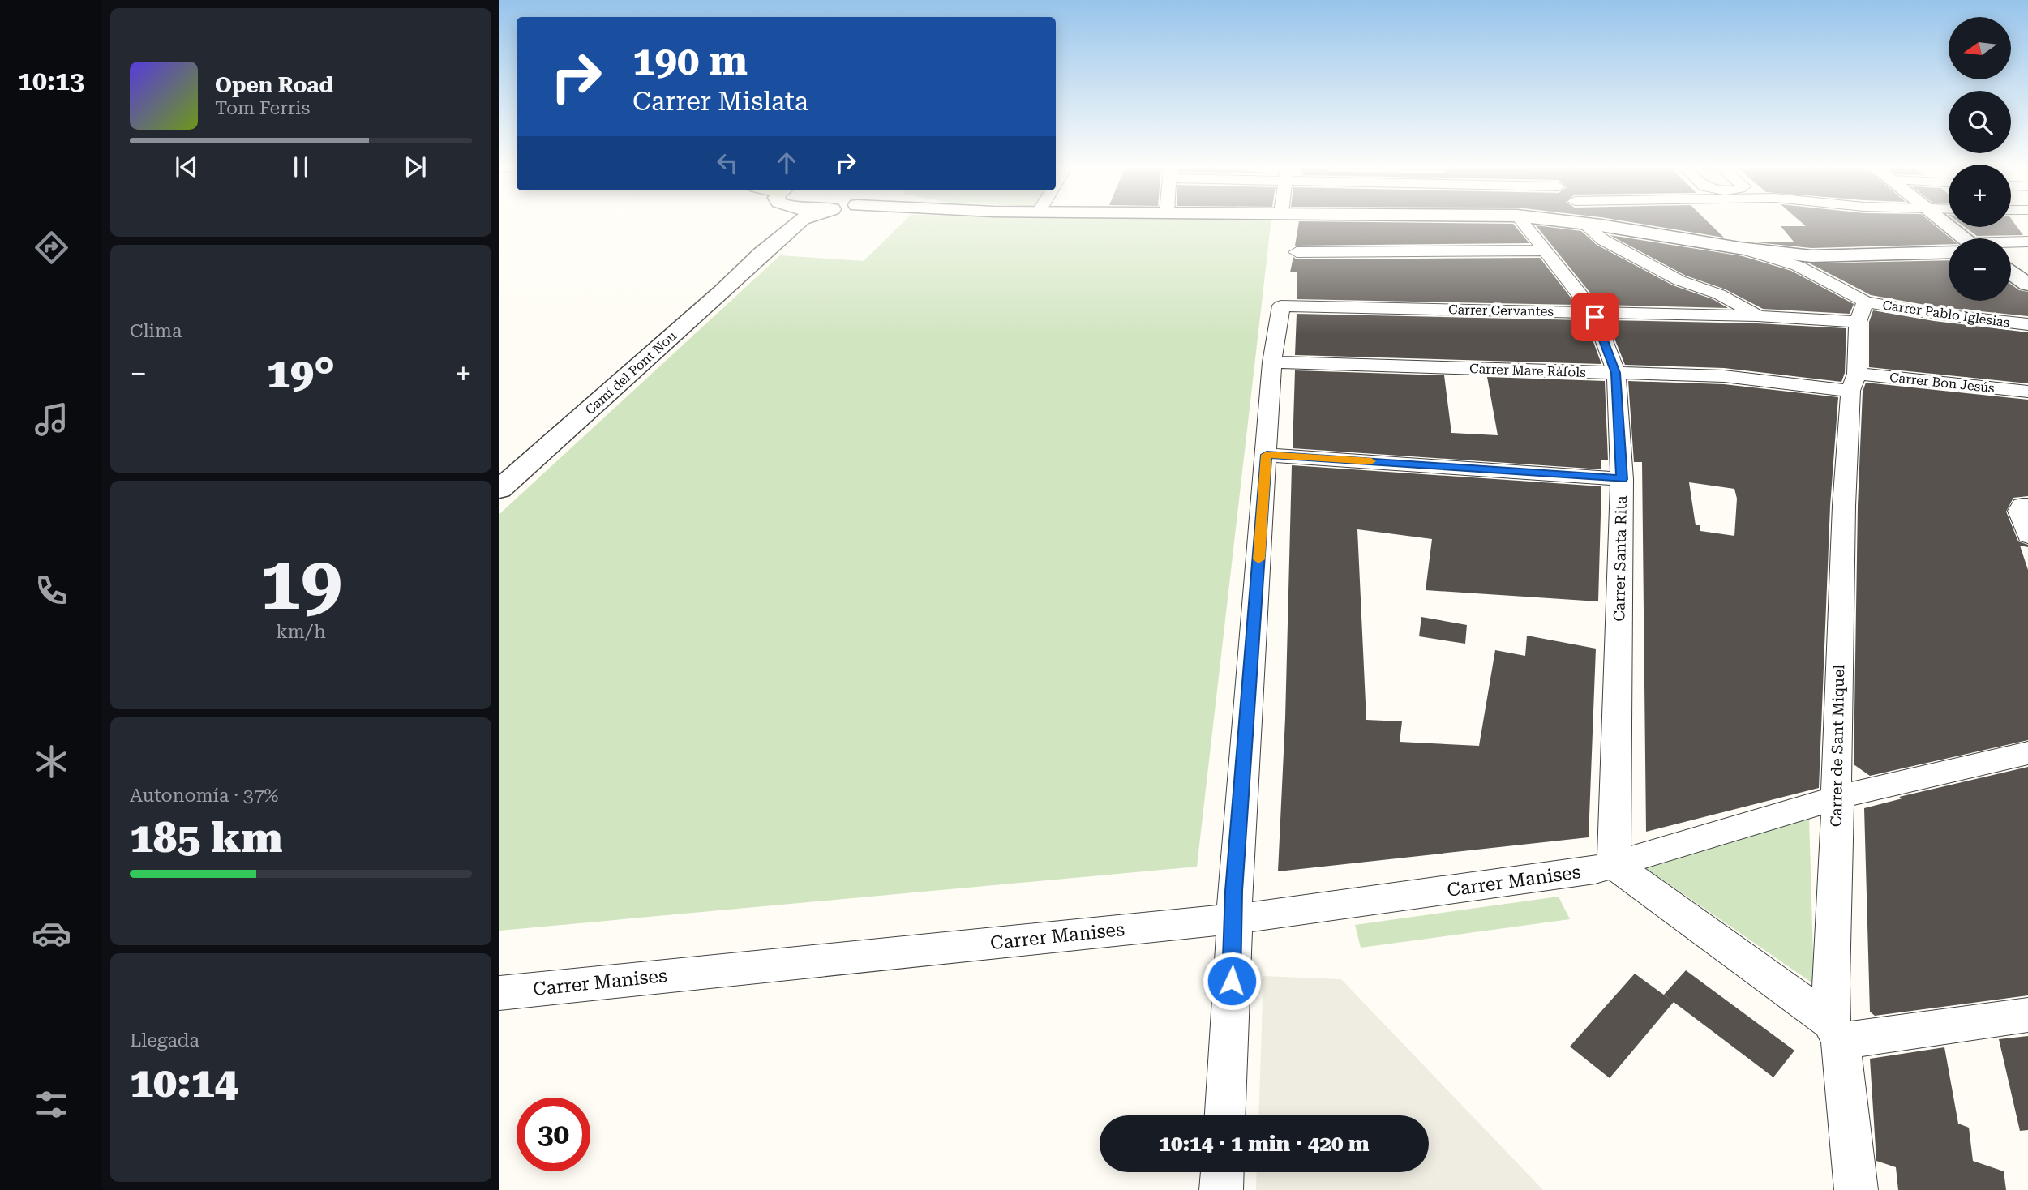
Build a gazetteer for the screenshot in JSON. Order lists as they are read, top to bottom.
{
  "streets": {
    "street": [
      "Carrer Cervantes",
      "Carrer Pablo Iglesias",
      "Carrer Mare Ràfols",
      "Camí del Pont Nou",
      "Carrer Bon Jesús",
      "Carrer Santa Rita",
      "Carrer de Sant Miquel",
      "Carrer Manises"
    ]
  },
  "crossings": [
    ["Carrer Cervantes", "Carrer Pablo Iglesias"],
    ["Carrer Cervantes", "Carrer Mare Ràfols"],
    ["Carrer Cervantes", "Carrer Santa Rita"],
    ["Carrer Cervantes", "Carrer de Sant Miquel"],
    ["Carrer Pablo Iglesias", "Carrer de Sant Miquel"],
    ["Carrer Mare Ràfols", "Carrer Bon Jesús"],
    ["Carrer Mare Ràfols", "Carrer Santa Rita"],
    ["Carrer Mare Ràfols", "Carrer de Sant Miquel"],
    ["Carrer Bon Jesús", "Carrer de Sant Miquel"],
    ["Carrer Santa Rita", "Carrer Manises"],
    ["Carrer de Sant Miquel", "Carrer Manises"]
  ],
  "north": "left",
  "page": {
    "tabs": "10:13",
    "map_buttons": ["+", "−"],
    "turn": ["190 m", "Carrer Mislata"],
    "song": ["Open Road", "Tom Ferris"],
    "tile": [
      "Clima",
      ["19", "km/h"],
      ["Autonomía · 37%", "185 km"],
      ["Llegada", "10:14"]
    ],
    "heat": ["−", "19°", "+"],
    "limit": "30",
    "trip": "10:14 · 1 min · 420 m"
  }
}
